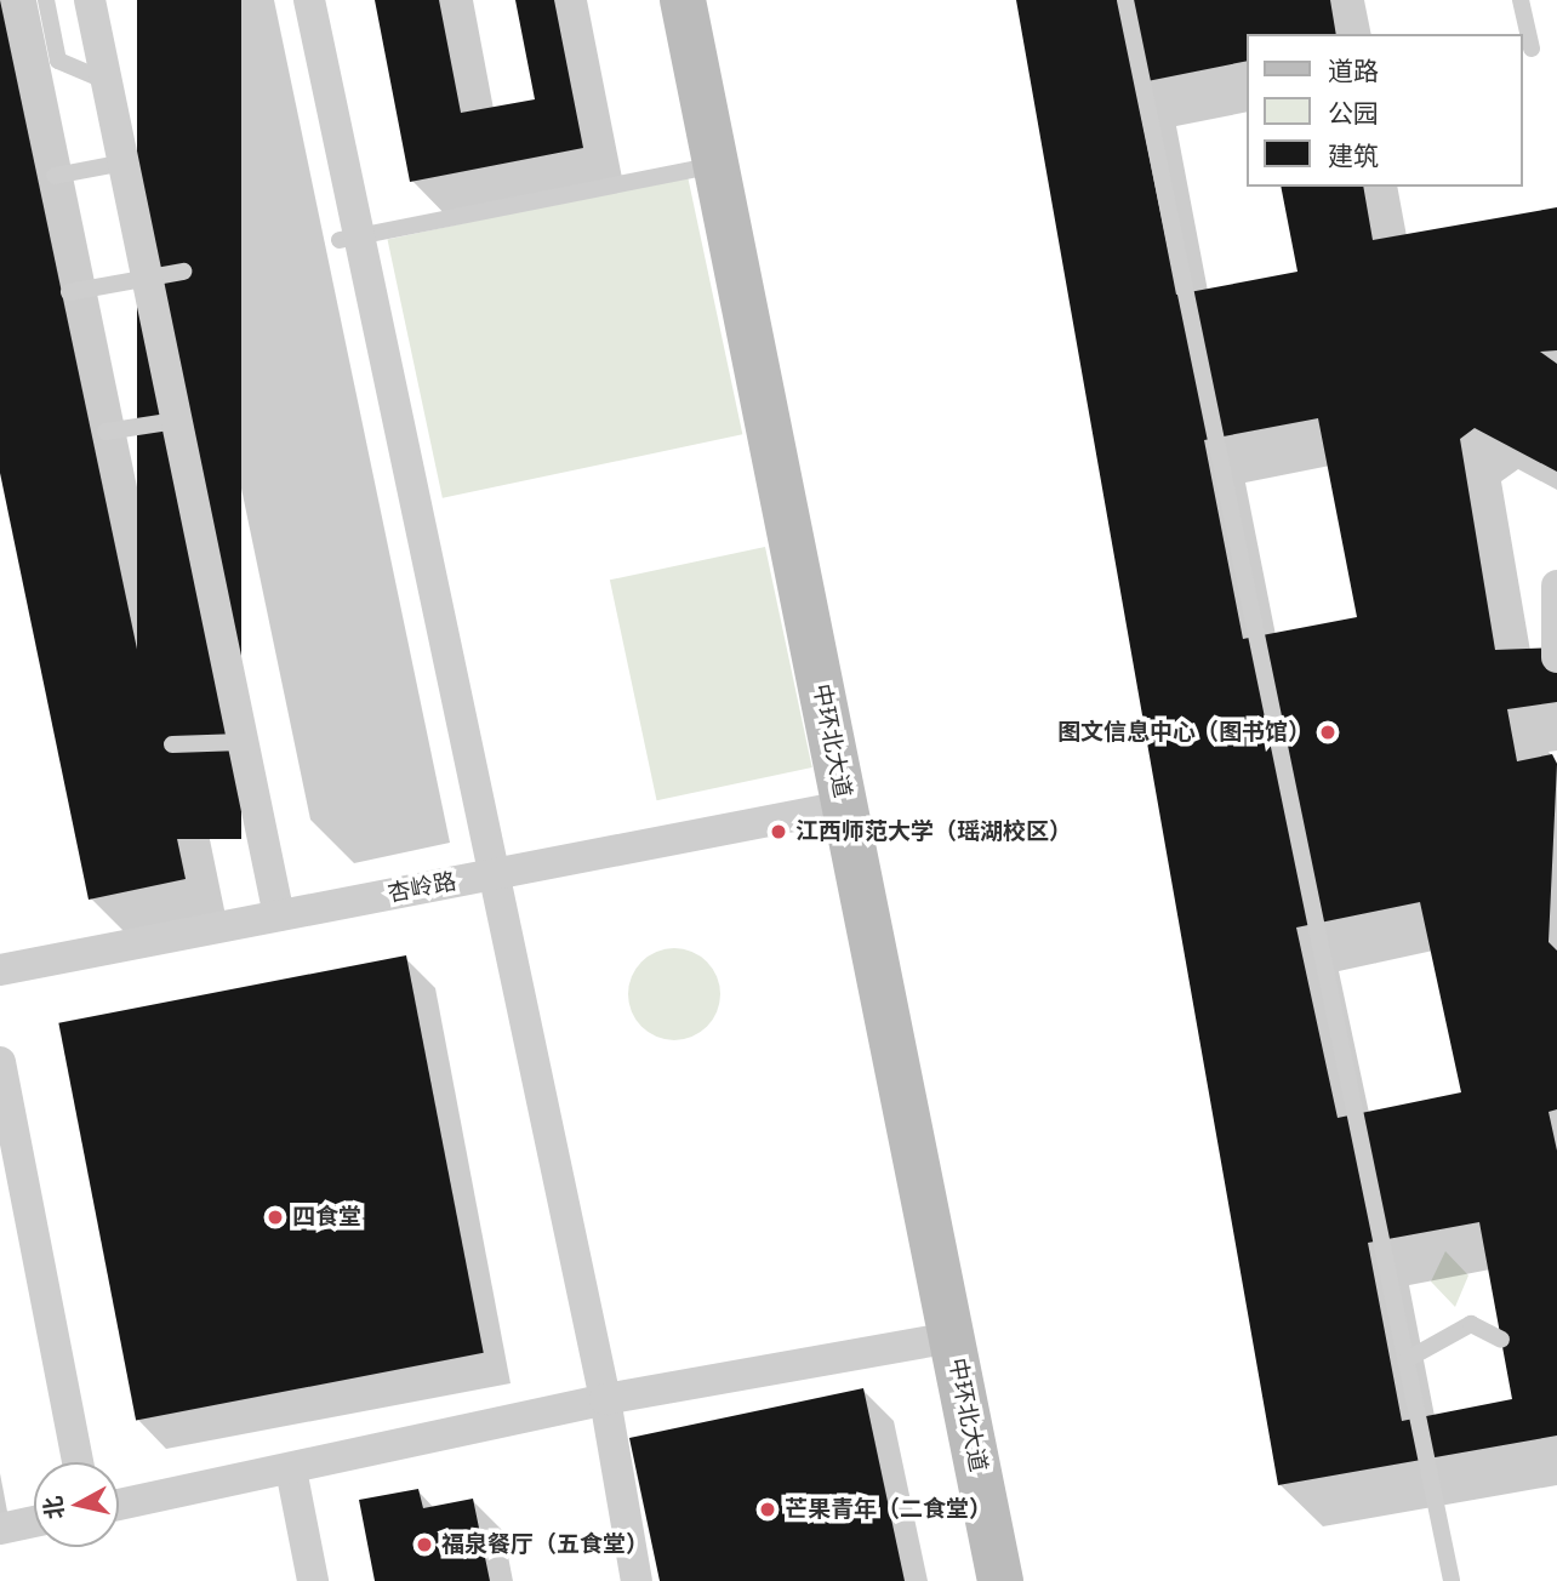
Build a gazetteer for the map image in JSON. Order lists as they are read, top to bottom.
{
  "streets": {
    "street": ["中环北大道", "杏岭路"]
  },
  "crossings": [
    ["中环北大道", "杏岭路"]
  ],
  "places": [
    "图文信息中心（图书馆）",
    "江西师范大学（瑶湖校区）",
    "四食堂",
    "芒果青年（二食堂）",
    "福泉餐厅（五食堂）"
  ],
  "legend": ["道路", "公园", "建筑"],
  "north": "left"
}
